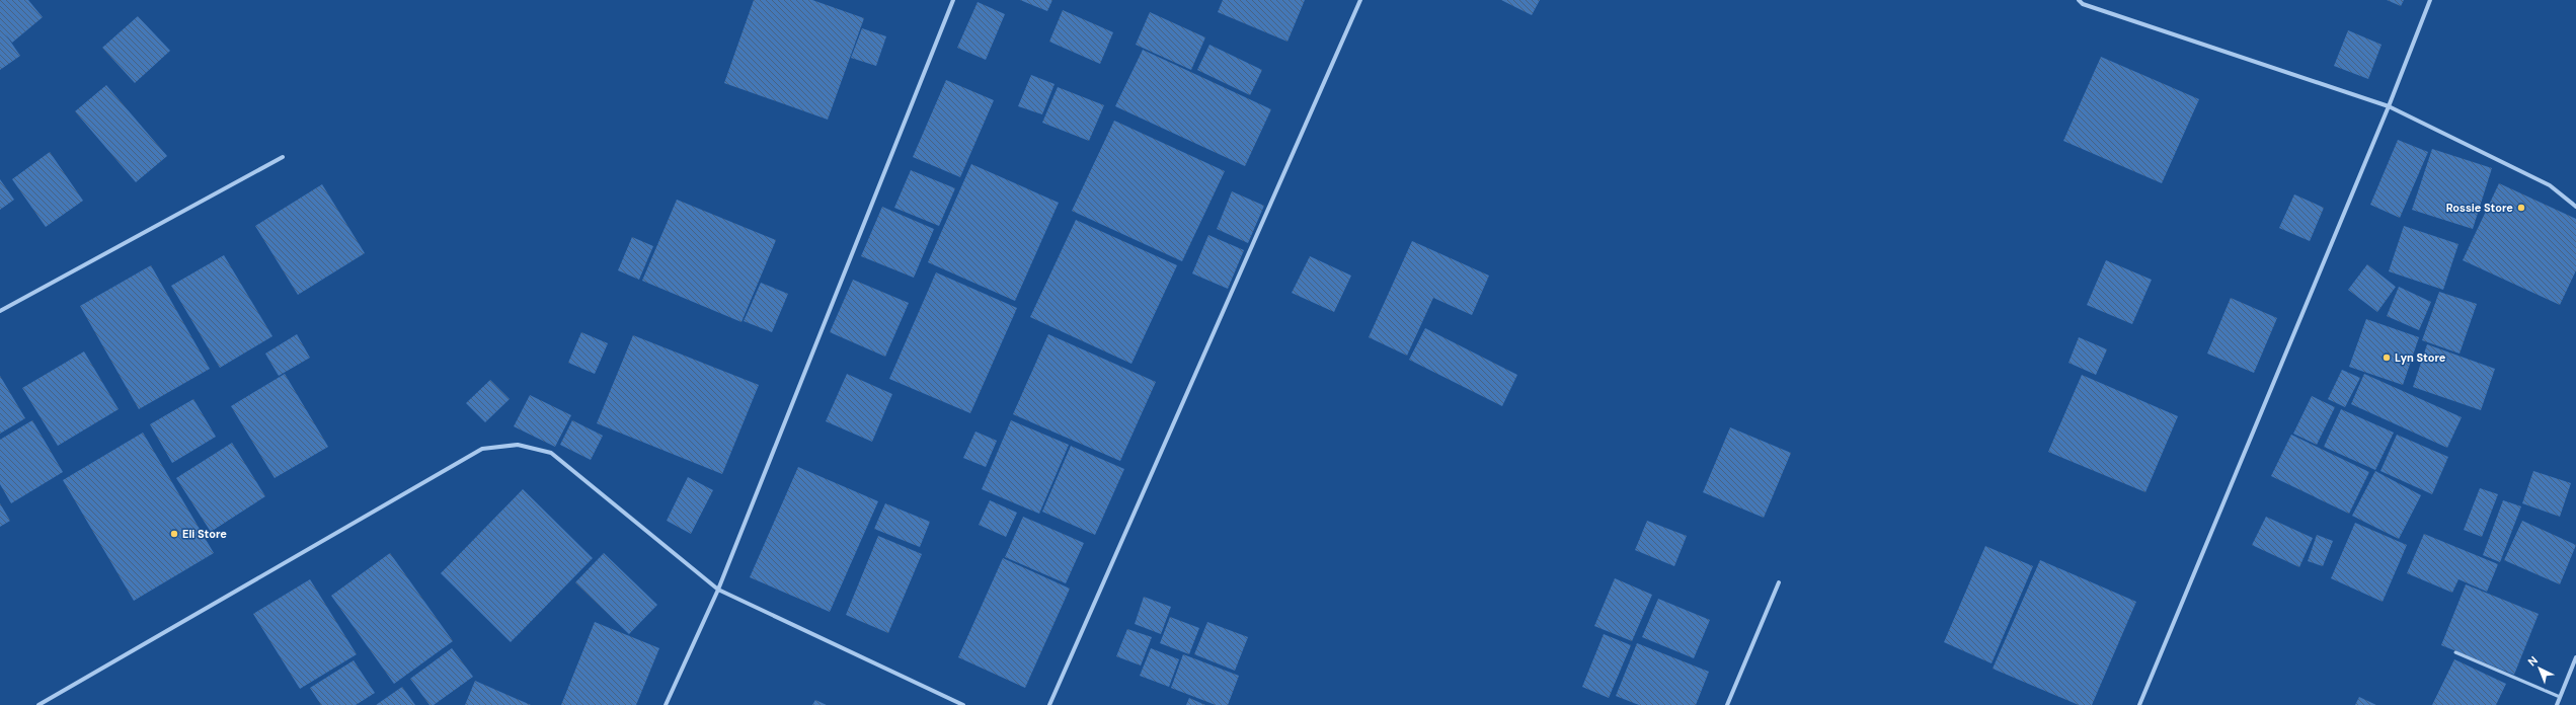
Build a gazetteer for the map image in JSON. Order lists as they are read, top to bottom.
{
  "places": ["Rossie Store", "Lyn Store", "Eli Store"],
  "north": "top left"
}
